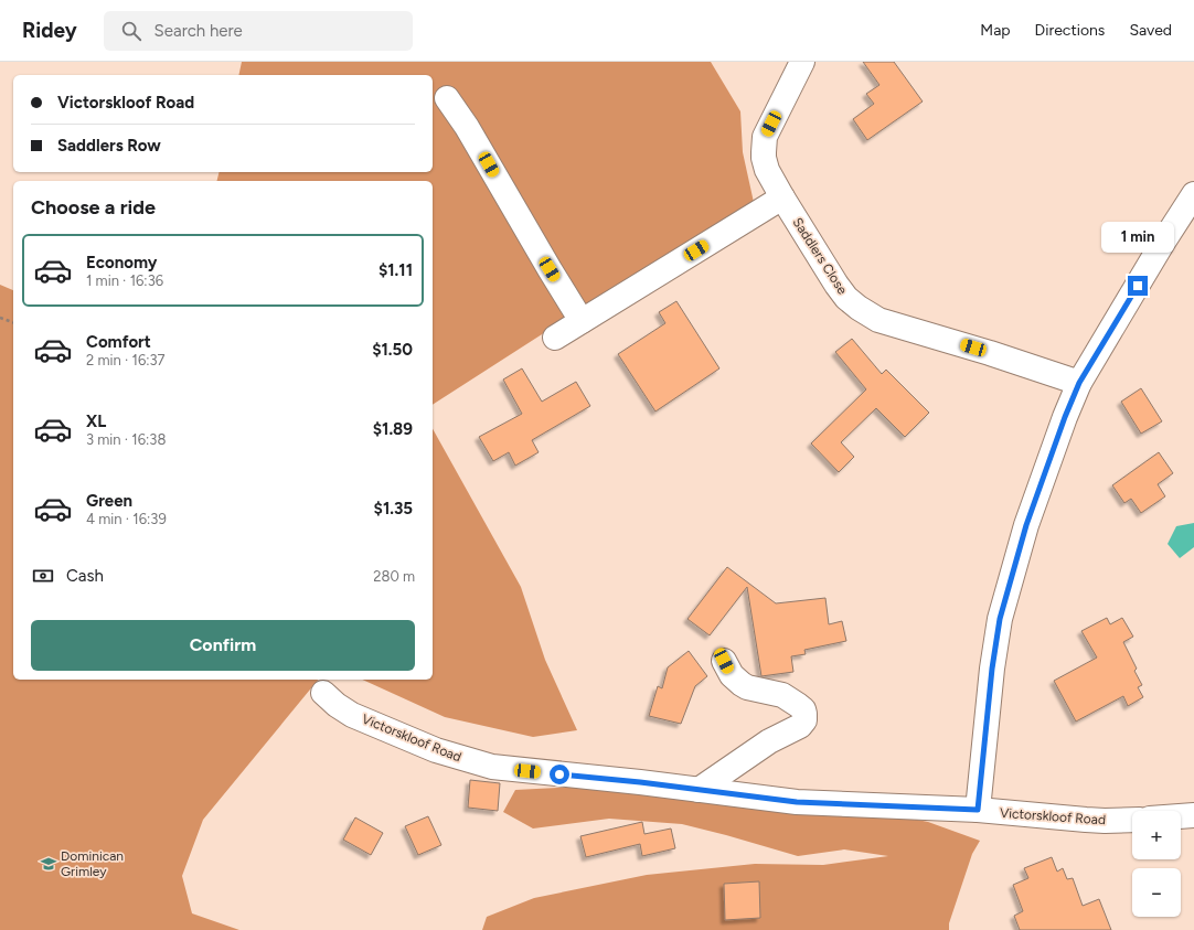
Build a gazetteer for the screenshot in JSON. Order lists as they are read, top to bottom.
{
  "streets": {
    "street": ["Saddlers Close", "Victorskloof Road"]
  },
  "places": {
    "school or university": ["Dominican Grimley"]
  },
  "page": {
    "header": "Ridey",
    "search": "Search here",
    "nav": ["Map", "Directions", "Saved"],
    "banner": ["Victorskloof Road", "Saddlers Row"],
    "heading": "Choose a ride",
    "bubble": "1 min",
    "list": [
      {
        "name": "Economy",
        "note": "1 min · 16:36",
        "value": "$1.11"
      },
      {
        "name": "Comfort",
        "note": "2 min · 16:37",
        "value": "$1.50"
      },
      {
        "name": "XL",
        "note": "3 min · 16:38",
        "value": "$1.89"
      },
      {
        "name": "Green",
        "note": "4 min · 16:39",
        "value": "$1.35"
      }
    ],
    "pay": ["Cash", "280 m"],
    "buttons": "Confirm",
    "map_buttons": ["+", "−"]
  }
}
